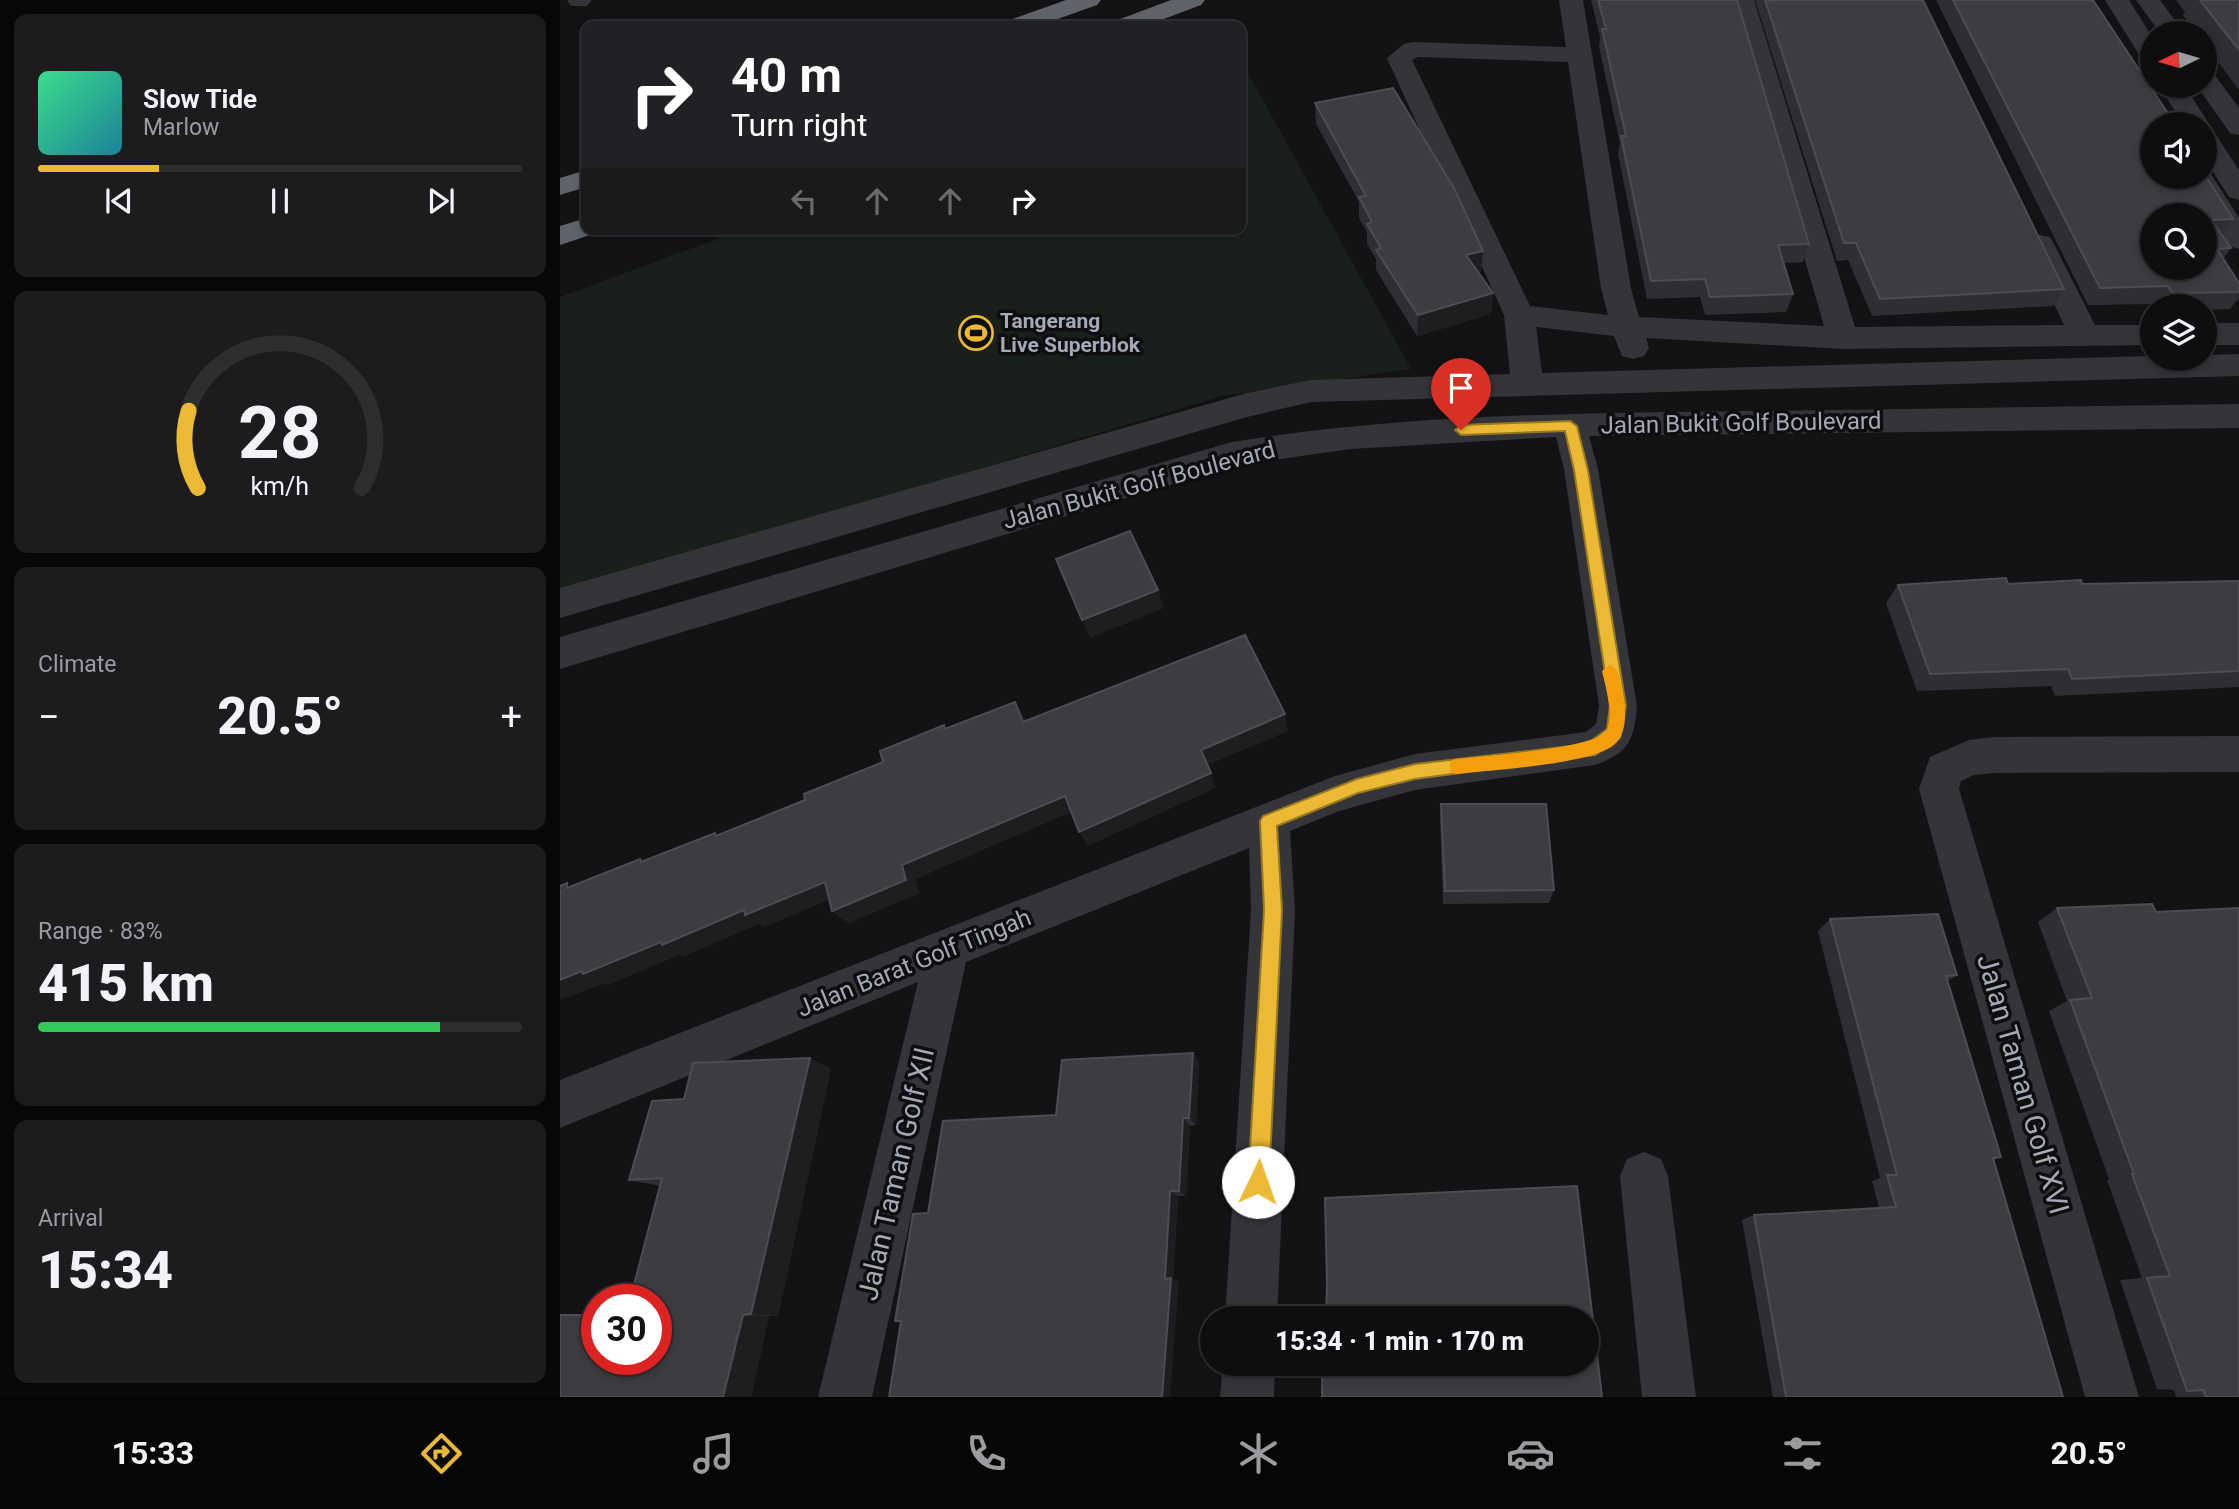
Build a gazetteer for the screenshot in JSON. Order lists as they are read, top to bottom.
{
  "streets": {
    "street": [
      "Jalan Bukit Golf Boulevard",
      "Jalan Barat Golf Tingah",
      "Jalan Taman Golf XVI",
      "Jalan Taman Golf XII"
    ]
  },
  "crossings": [
    ["Jalan Bukit Golf Boulevard", "Jalan Barat Golf Tingah"],
    ["Jalan Barat Golf Tingah", "Jalan Taman Golf XII"]
  ],
  "places": {
    "sports": ["Tangerang Live Superblok"]
  },
  "north": "left",
  "page": {
    "turn": ["40 m", "Turn right"],
    "song": ["Slow Tide", "Marlow"],
    "tile": [
      "Climate",
      ["Range · 83%", "415 km"],
      ["Arrival", "15:34"]
    ],
    "heat": ["−", "20.5°", "+"],
    "limit": "30",
    "trip": "15:34 · 1 min · 170 m",
    "tabs": ["15:33", "20.5°"],
    "gauge": ["28", "km/h"]
  }
}
